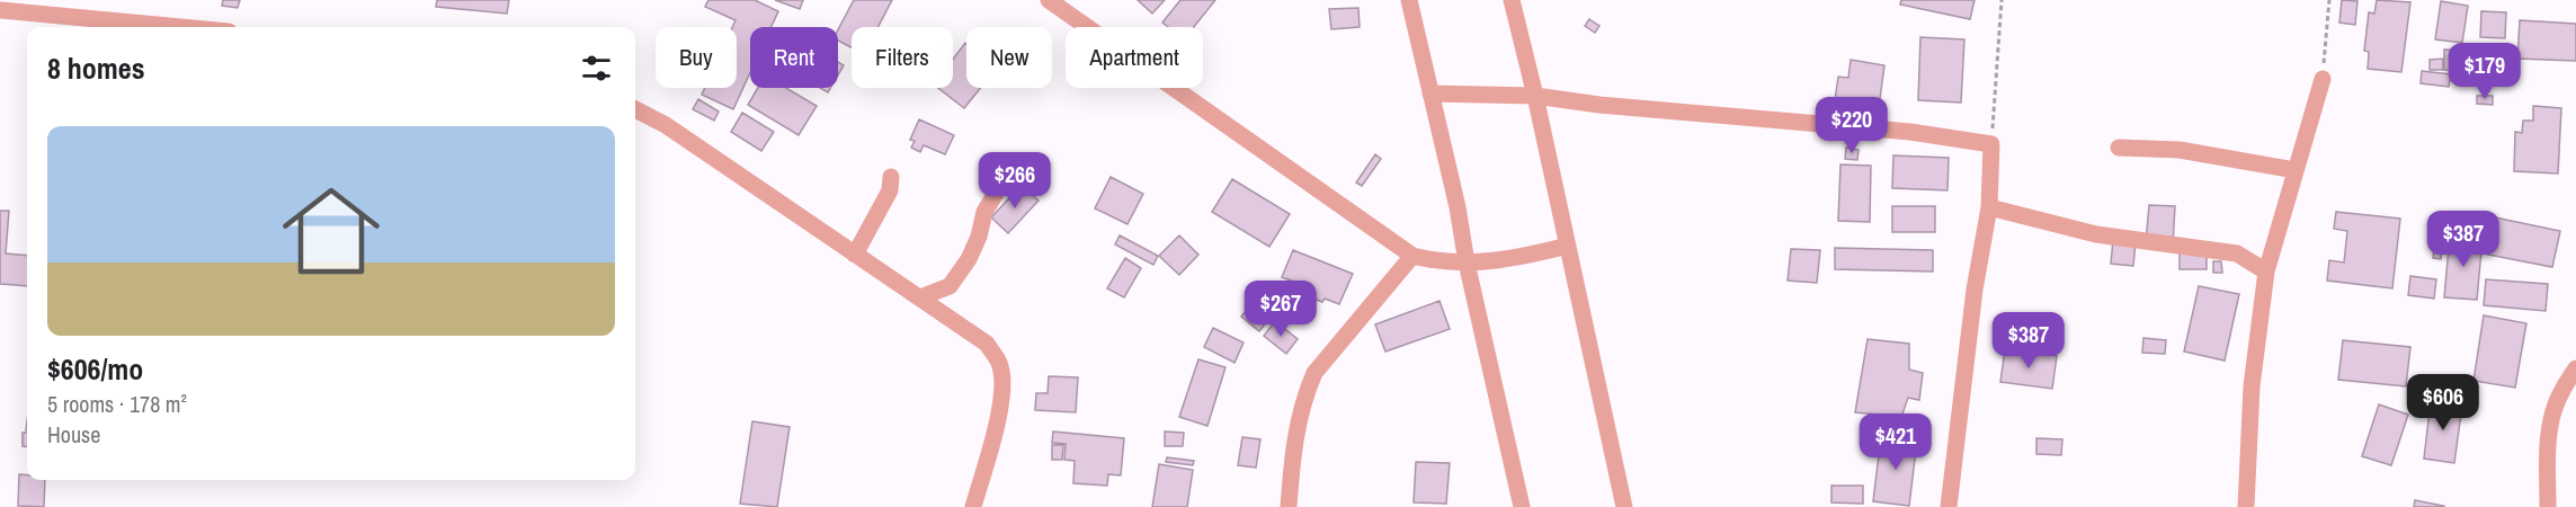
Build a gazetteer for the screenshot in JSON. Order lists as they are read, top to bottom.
{
  "page": {
    "chip": [
      "Buy",
      "Rent",
      "Filters",
      "New",
      "Apartment"
    ],
    "heading": "8 homes",
    "price": [
      "$179",
      "$220",
      "$266",
      "$387",
      "$267",
      "$387",
      "$606",
      "$421"
    ],
    "list": [
      {
        "name": "$606/mo",
        "note": "5 rooms · 178 m² · House"
      }
    ]
  }
}
